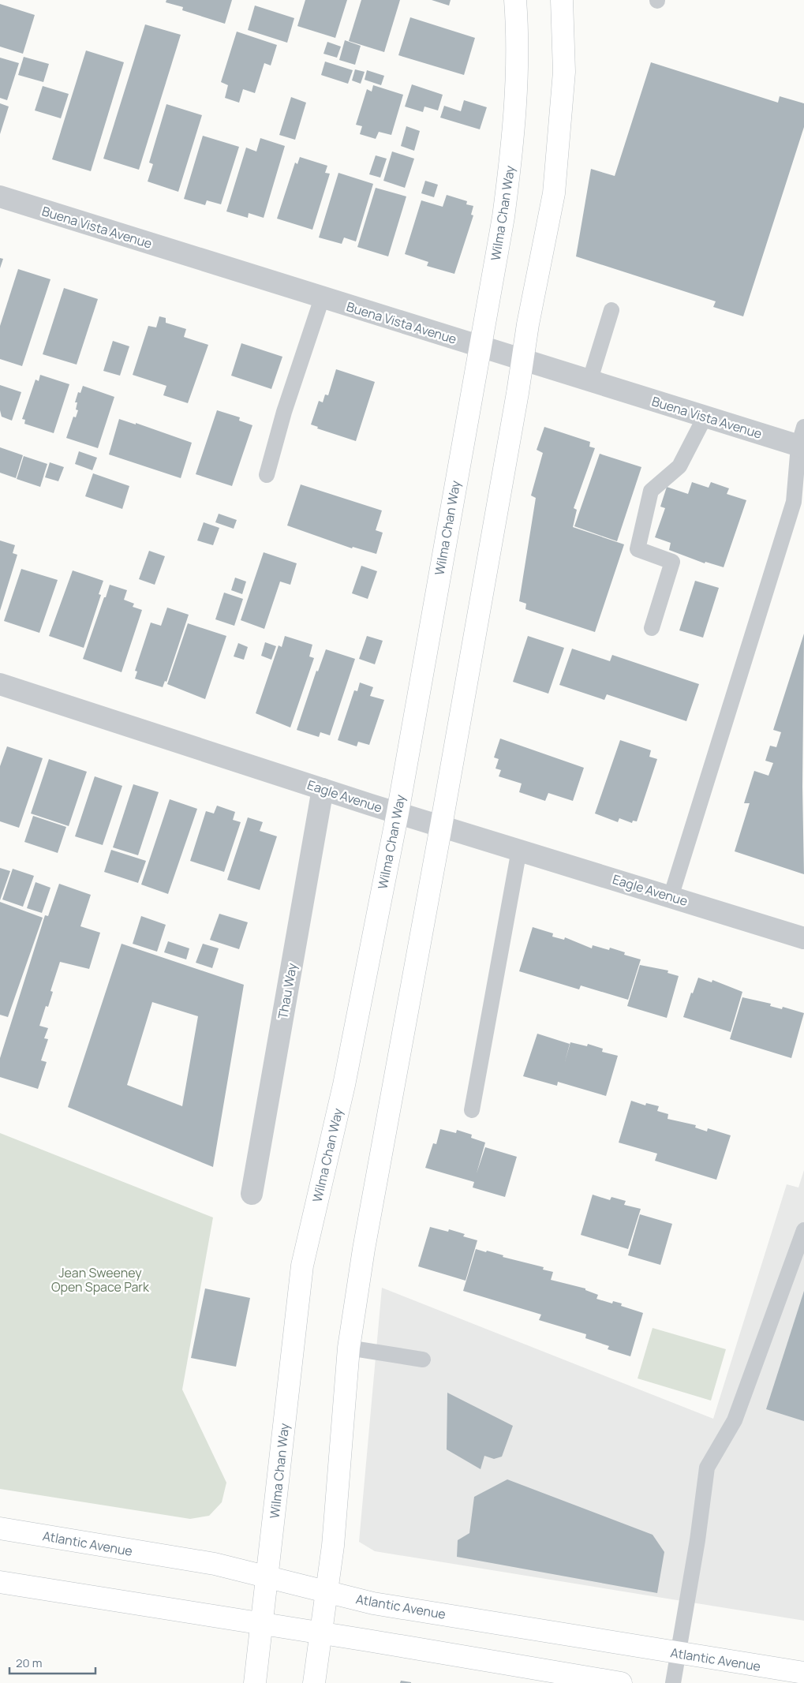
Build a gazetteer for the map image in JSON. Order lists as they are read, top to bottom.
{
  "streets": {
    "main road": ["Wilma Chan Way", "Atlantic Avenue"],
    "street": ["Buena Vista Avenue", "Eagle Avenue", "Thau Way"]
  },
  "crossings": [
    ["Wilma Chan Way", "Buena Vista Avenue"],
    ["Wilma Chan Way", "Eagle Avenue"],
    ["Wilma Chan Way", "Atlantic Avenue"],
    ["Eagle Avenue", "Thau Way"]
  ],
  "parks": ["Jean Sweeney Open Space Park"],
  "scale_bar": "20 m"
}
